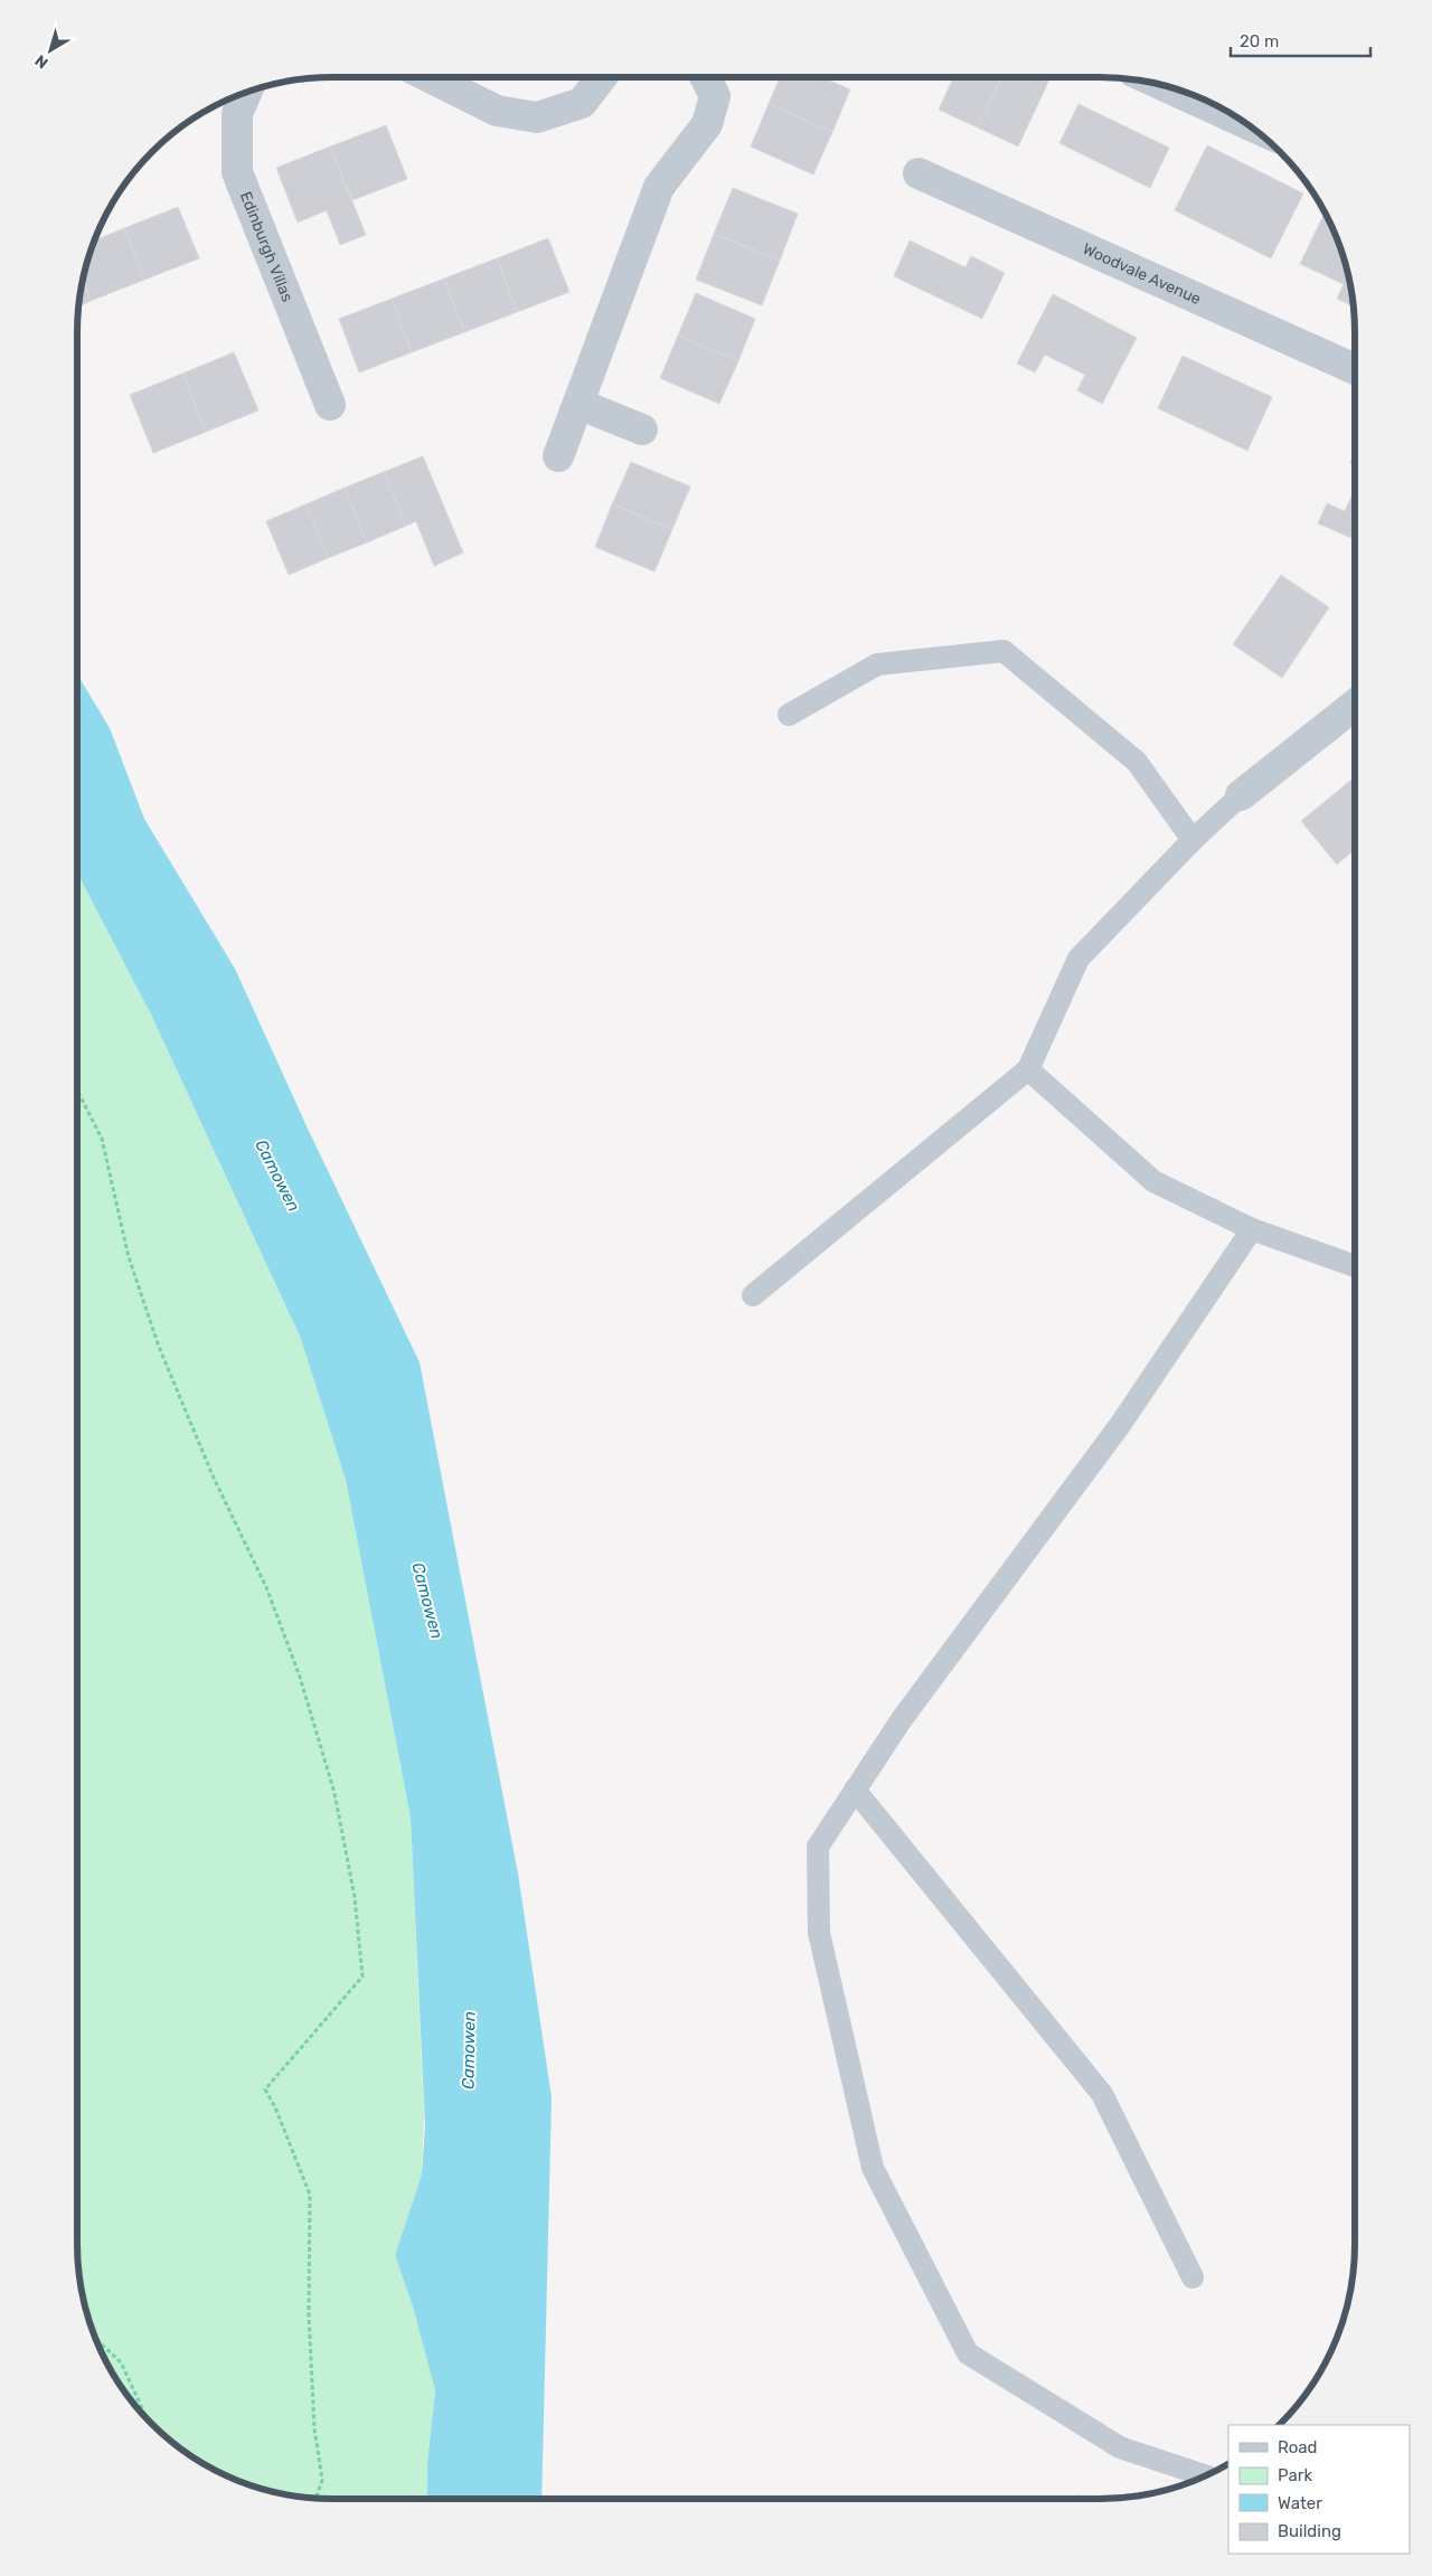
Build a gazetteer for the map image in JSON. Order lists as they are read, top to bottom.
{
  "streets": {
    "street": ["Edinburgh Villas", "Woodvale Avenue"]
  },
  "water": ["Camowen"],
  "legend": [
    "Road",
    "Park",
    "Water",
    "Building"
  ],
  "scale_bar": "20 m",
  "north": "bottom left"
}
